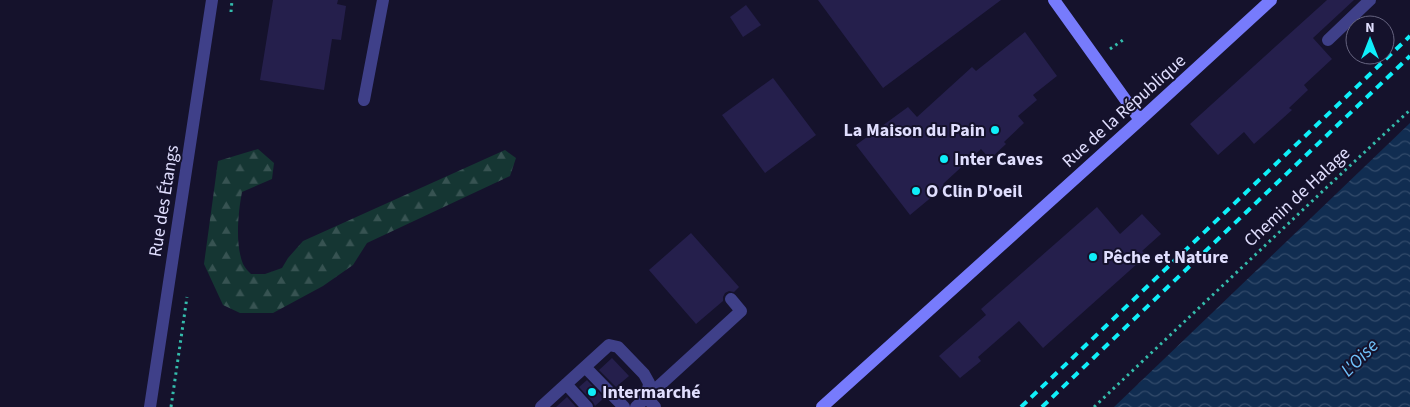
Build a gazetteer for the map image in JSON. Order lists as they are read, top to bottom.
{
  "streets": {
    "main road": ["Rue de la République"],
    "street": ["Rue des Étangs"],
    "path": ["Chemin de Halage"]
  },
  "water": ["L'Oise"],
  "places": [
    "La Maison du Pain",
    "Inter Caves",
    "O Clin D'oeil",
    "Pêche et Nature",
    "Intermarché"
  ],
  "north": "top"
}
